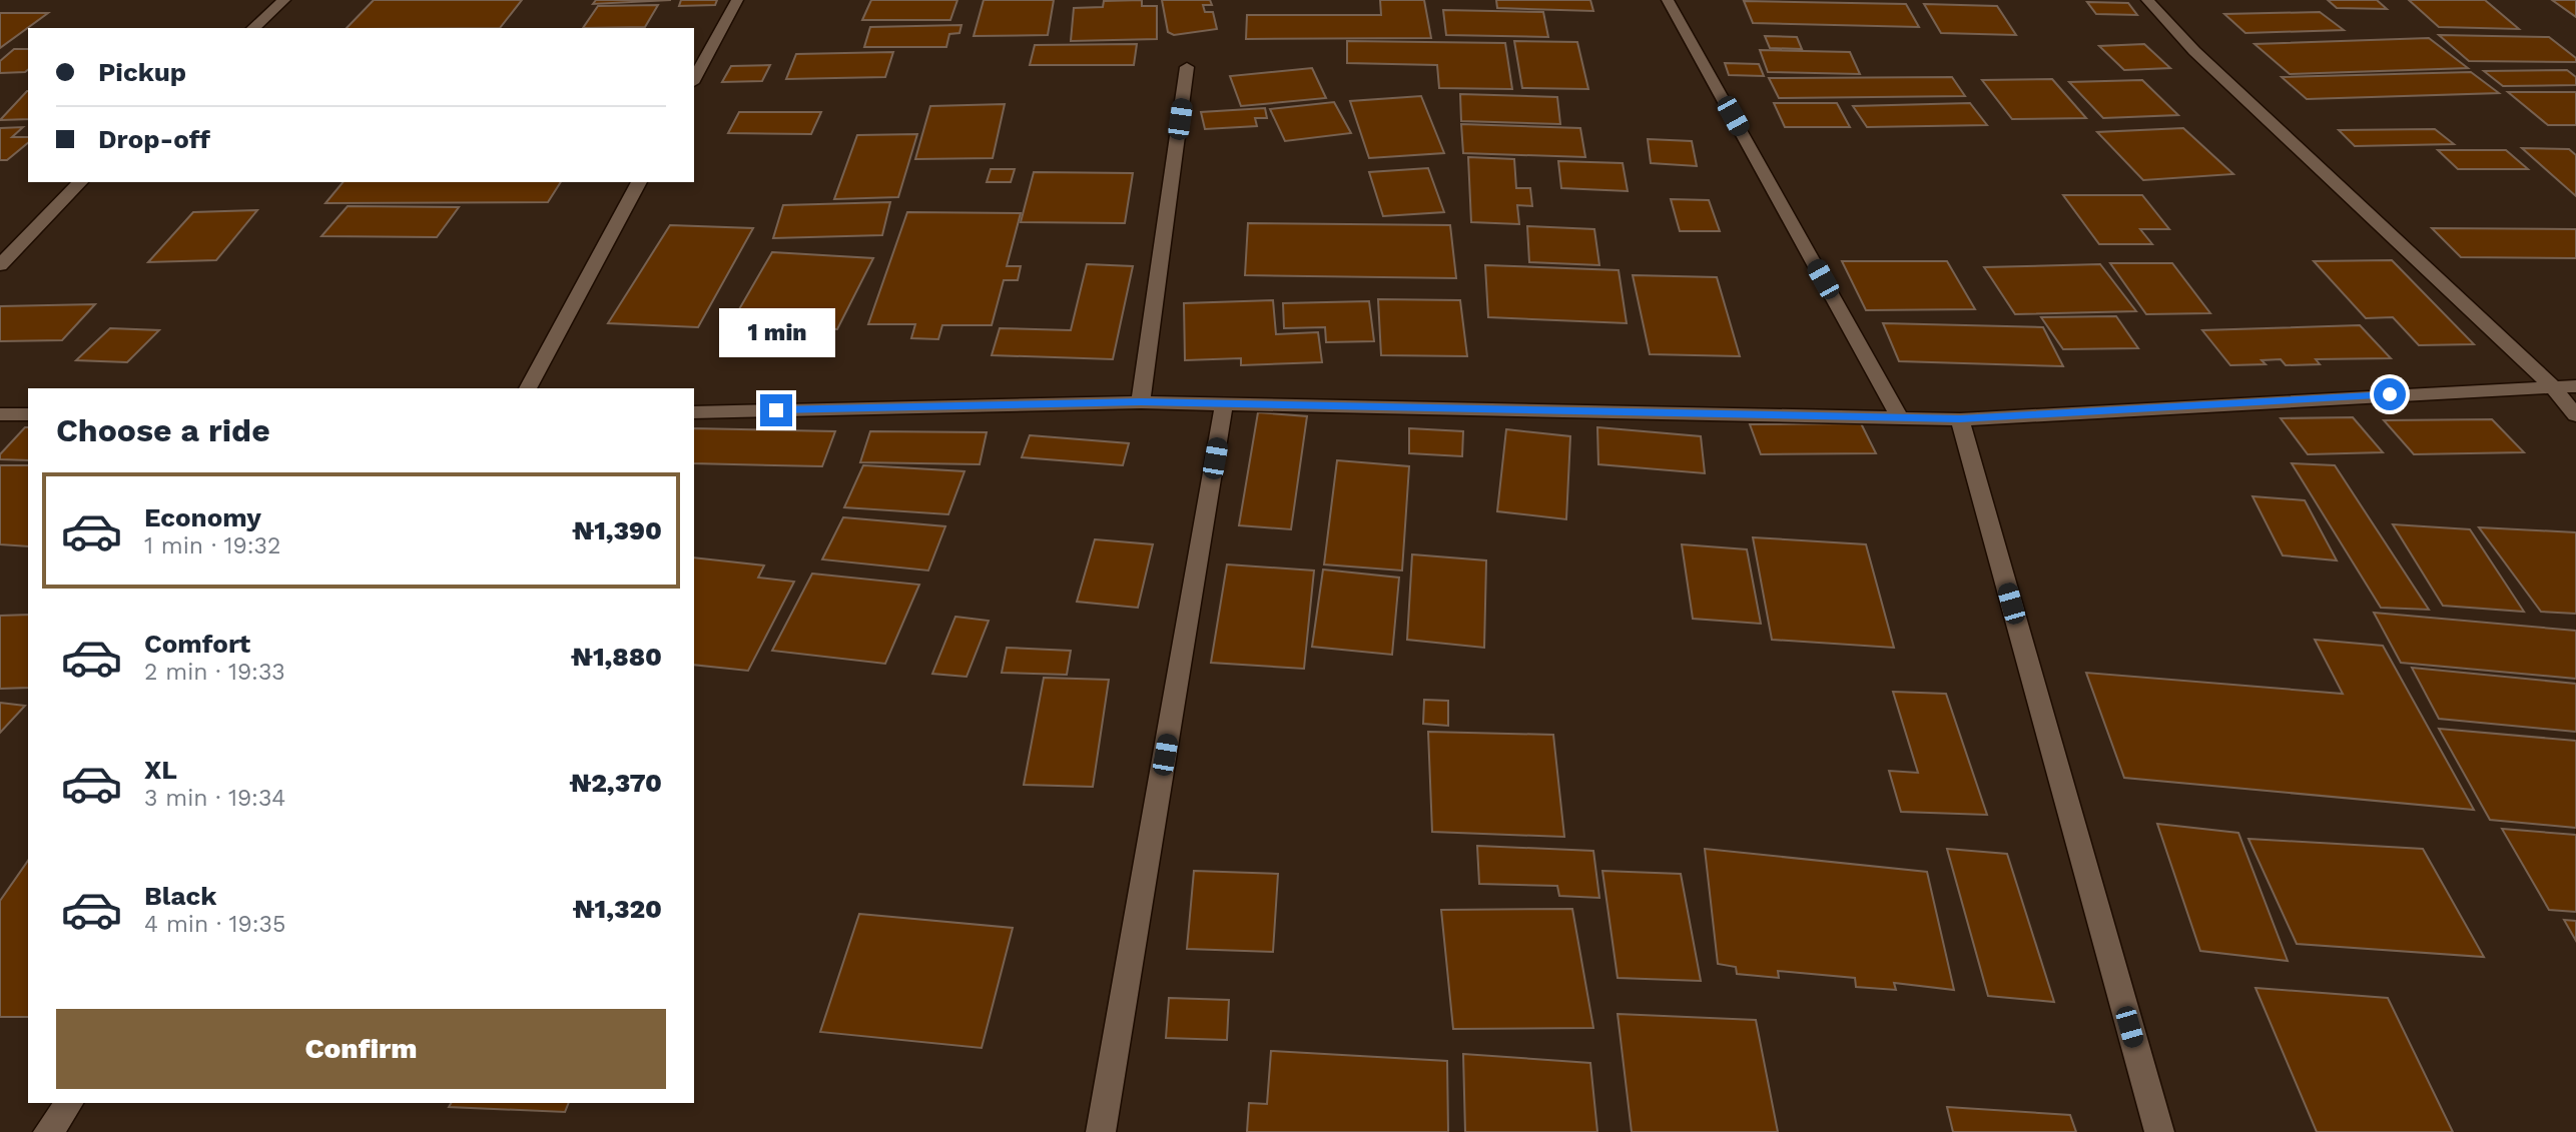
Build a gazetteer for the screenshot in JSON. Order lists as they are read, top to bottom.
{
  "page": {
    "banner": ["Pickup", "Drop-off"],
    "bubble": "1 min",
    "heading": "Choose a ride",
    "list": [
      {
        "name": "Economy",
        "note": "1 min · 19:32",
        "value": "₦1,390"
      },
      {
        "name": "Comfort",
        "note": "2 min · 19:33",
        "value": "₦1,880"
      },
      {
        "name": "XL",
        "note": "3 min · 19:34",
        "value": "₦2,370"
      },
      {
        "name": "Black",
        "note": "4 min · 19:35",
        "value": "₦1,320"
      }
    ],
    "buttons": "Confirm"
  }
}
